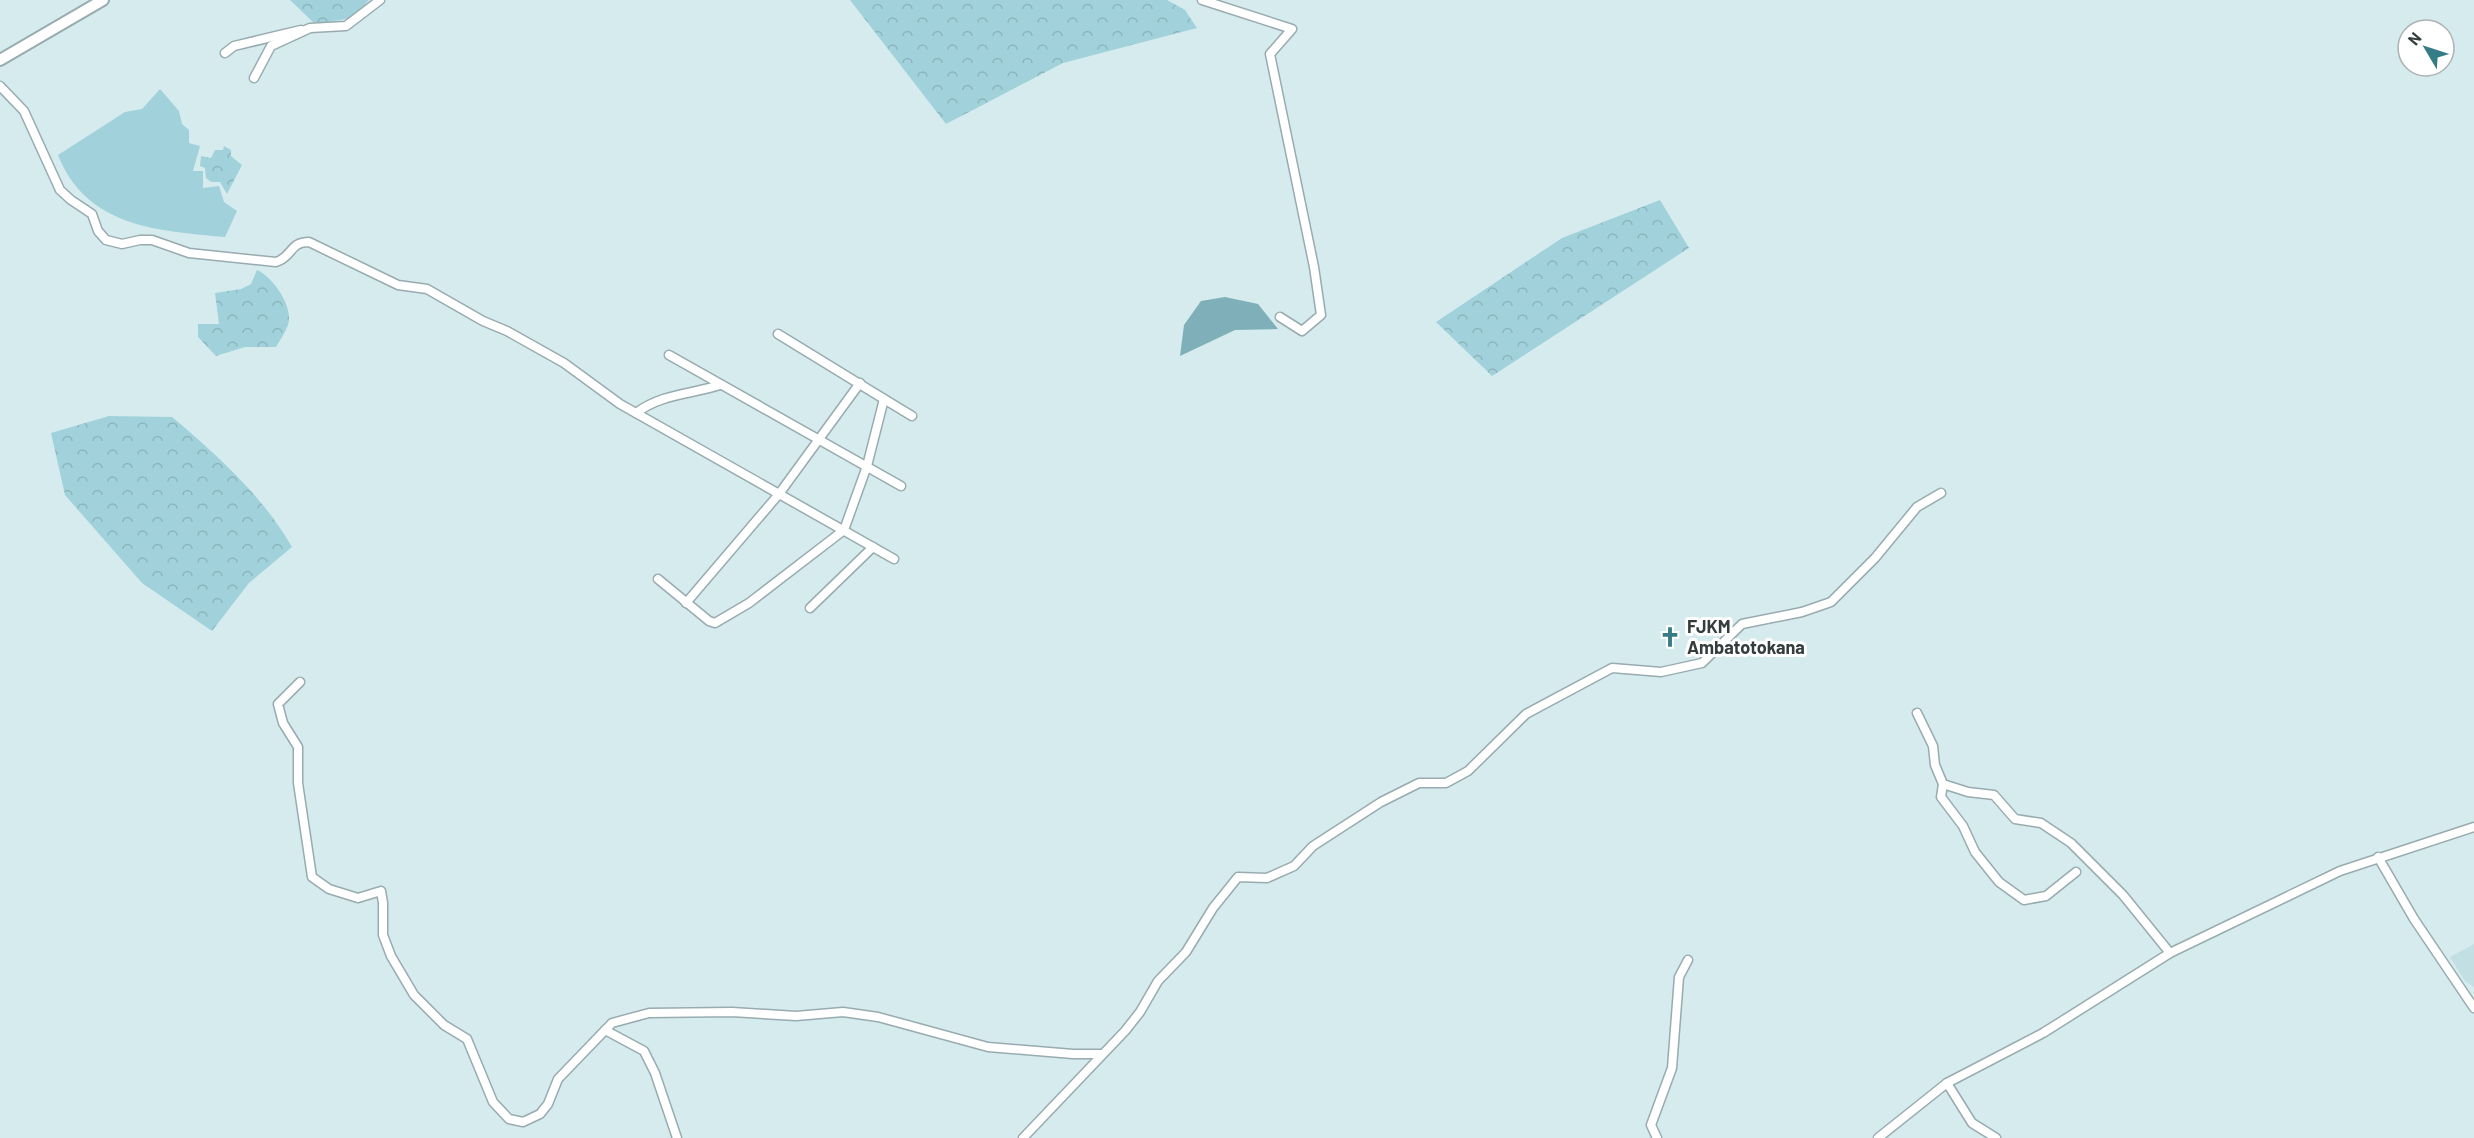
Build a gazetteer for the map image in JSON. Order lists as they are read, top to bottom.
{
  "places": {
    "church": ["FJKM Ambatotokana"]
  },
  "north": "top left"
}
